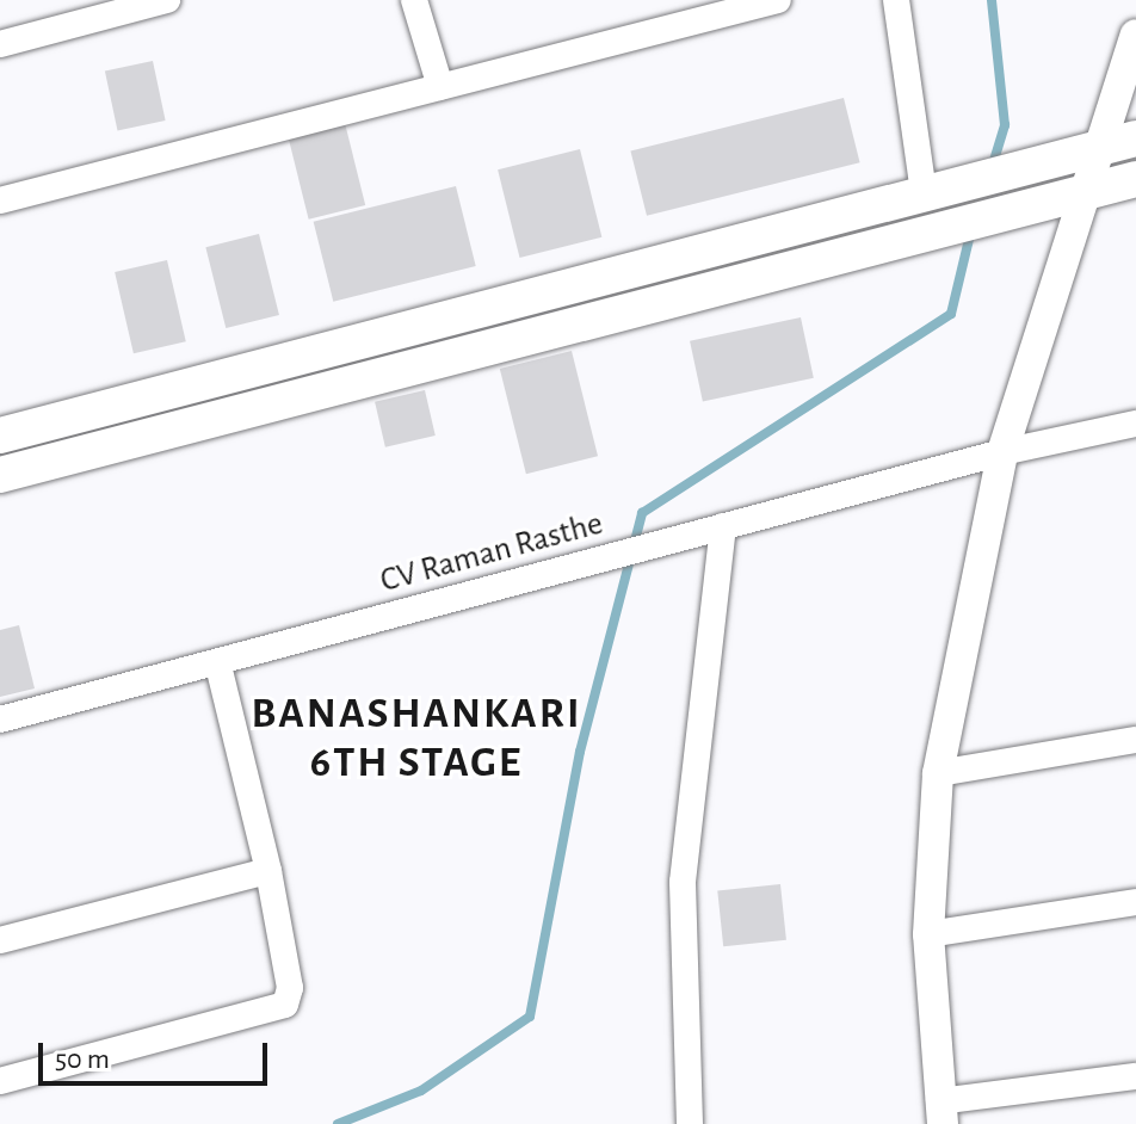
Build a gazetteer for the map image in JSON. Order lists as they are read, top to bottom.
{
  "streets": {
    "street": ["CV Raman Rasthe"]
  },
  "districts": ["BANASHANKARI 6TH STAGE"],
  "scale_bar": "50 m"
}
